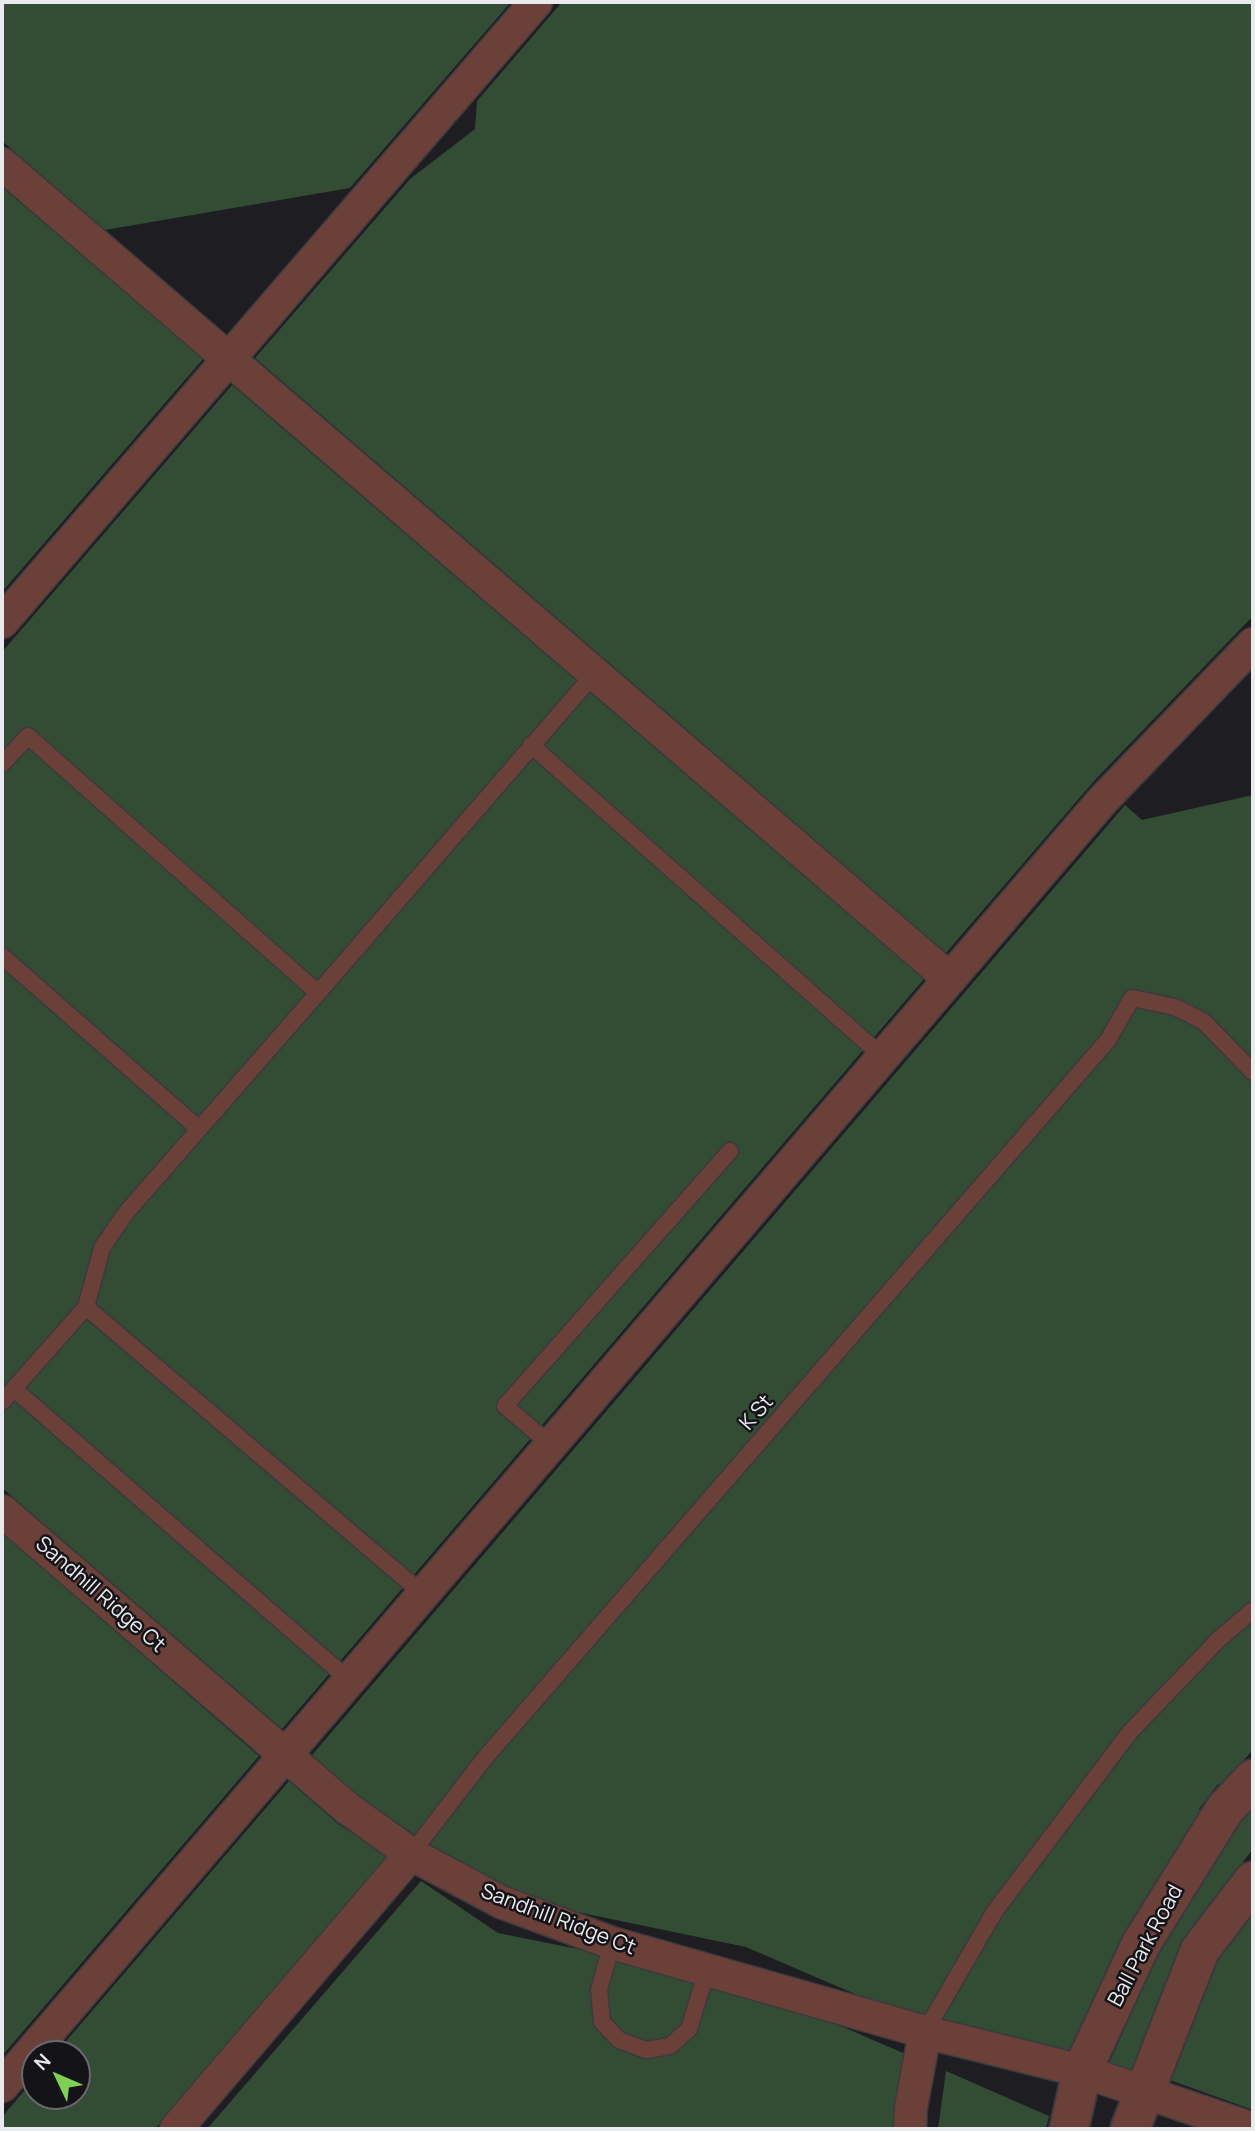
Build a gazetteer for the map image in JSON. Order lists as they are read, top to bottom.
{
  "streets": {
    "street": ["Sandhill Ridge Ct", "Ball Park Road"],
    "lane": ["K St"]
  },
  "crossings": [
    ["K St", "Sandhill Ridge Ct"],
    ["Sandhill Ridge Ct", "Ball Park Road"]
  ],
  "north": "top left"
}
